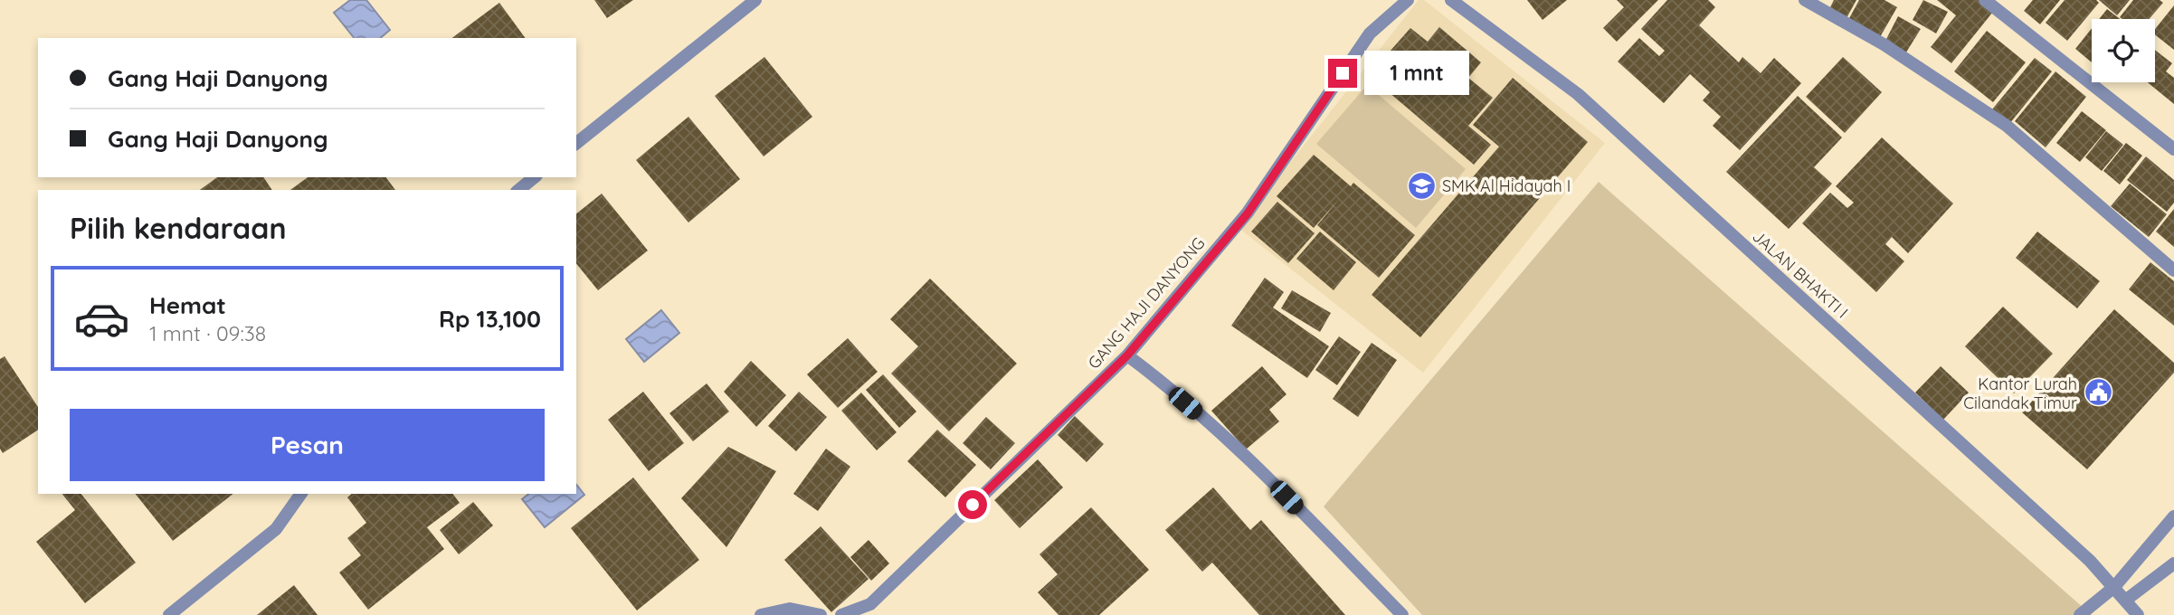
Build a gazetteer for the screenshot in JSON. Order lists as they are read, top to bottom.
{
  "streets": {
    "street": ["JALAN BHAKTI I", "GANG HAJI DANYONG"]
  },
  "places": {
    "school or university": ["SMK Al Hidayah I"],
    "public building": ["Kantor Lurah Cilandak Timur"]
  },
  "page": {
    "banner": ["Gang Haji Danyong", "Gang Haji Danyong"],
    "bubble": "1 mnt",
    "heading": "Pilih kendaraan",
    "list": [
      {
        "name": "Hemat",
        "note": "1 mnt · 09:38",
        "value": "Rp 13,100"
      }
    ],
    "buttons": "Pesan"
  }
}
